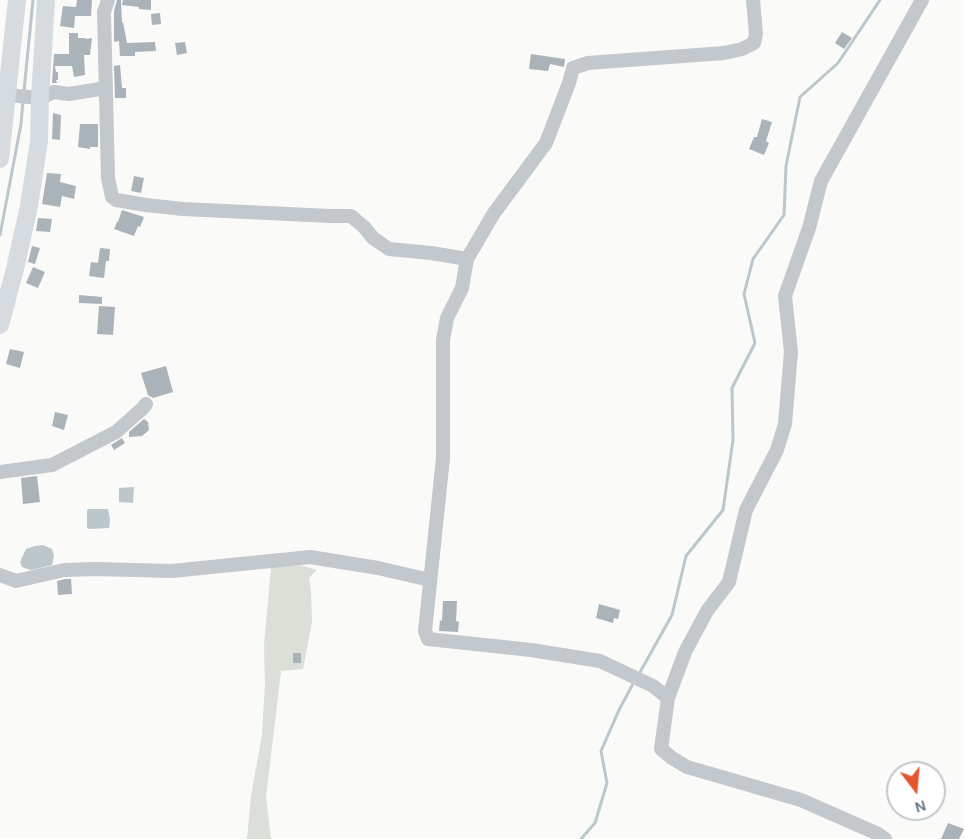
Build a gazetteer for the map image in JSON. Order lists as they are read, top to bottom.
{
  "north": "bottom"
}
